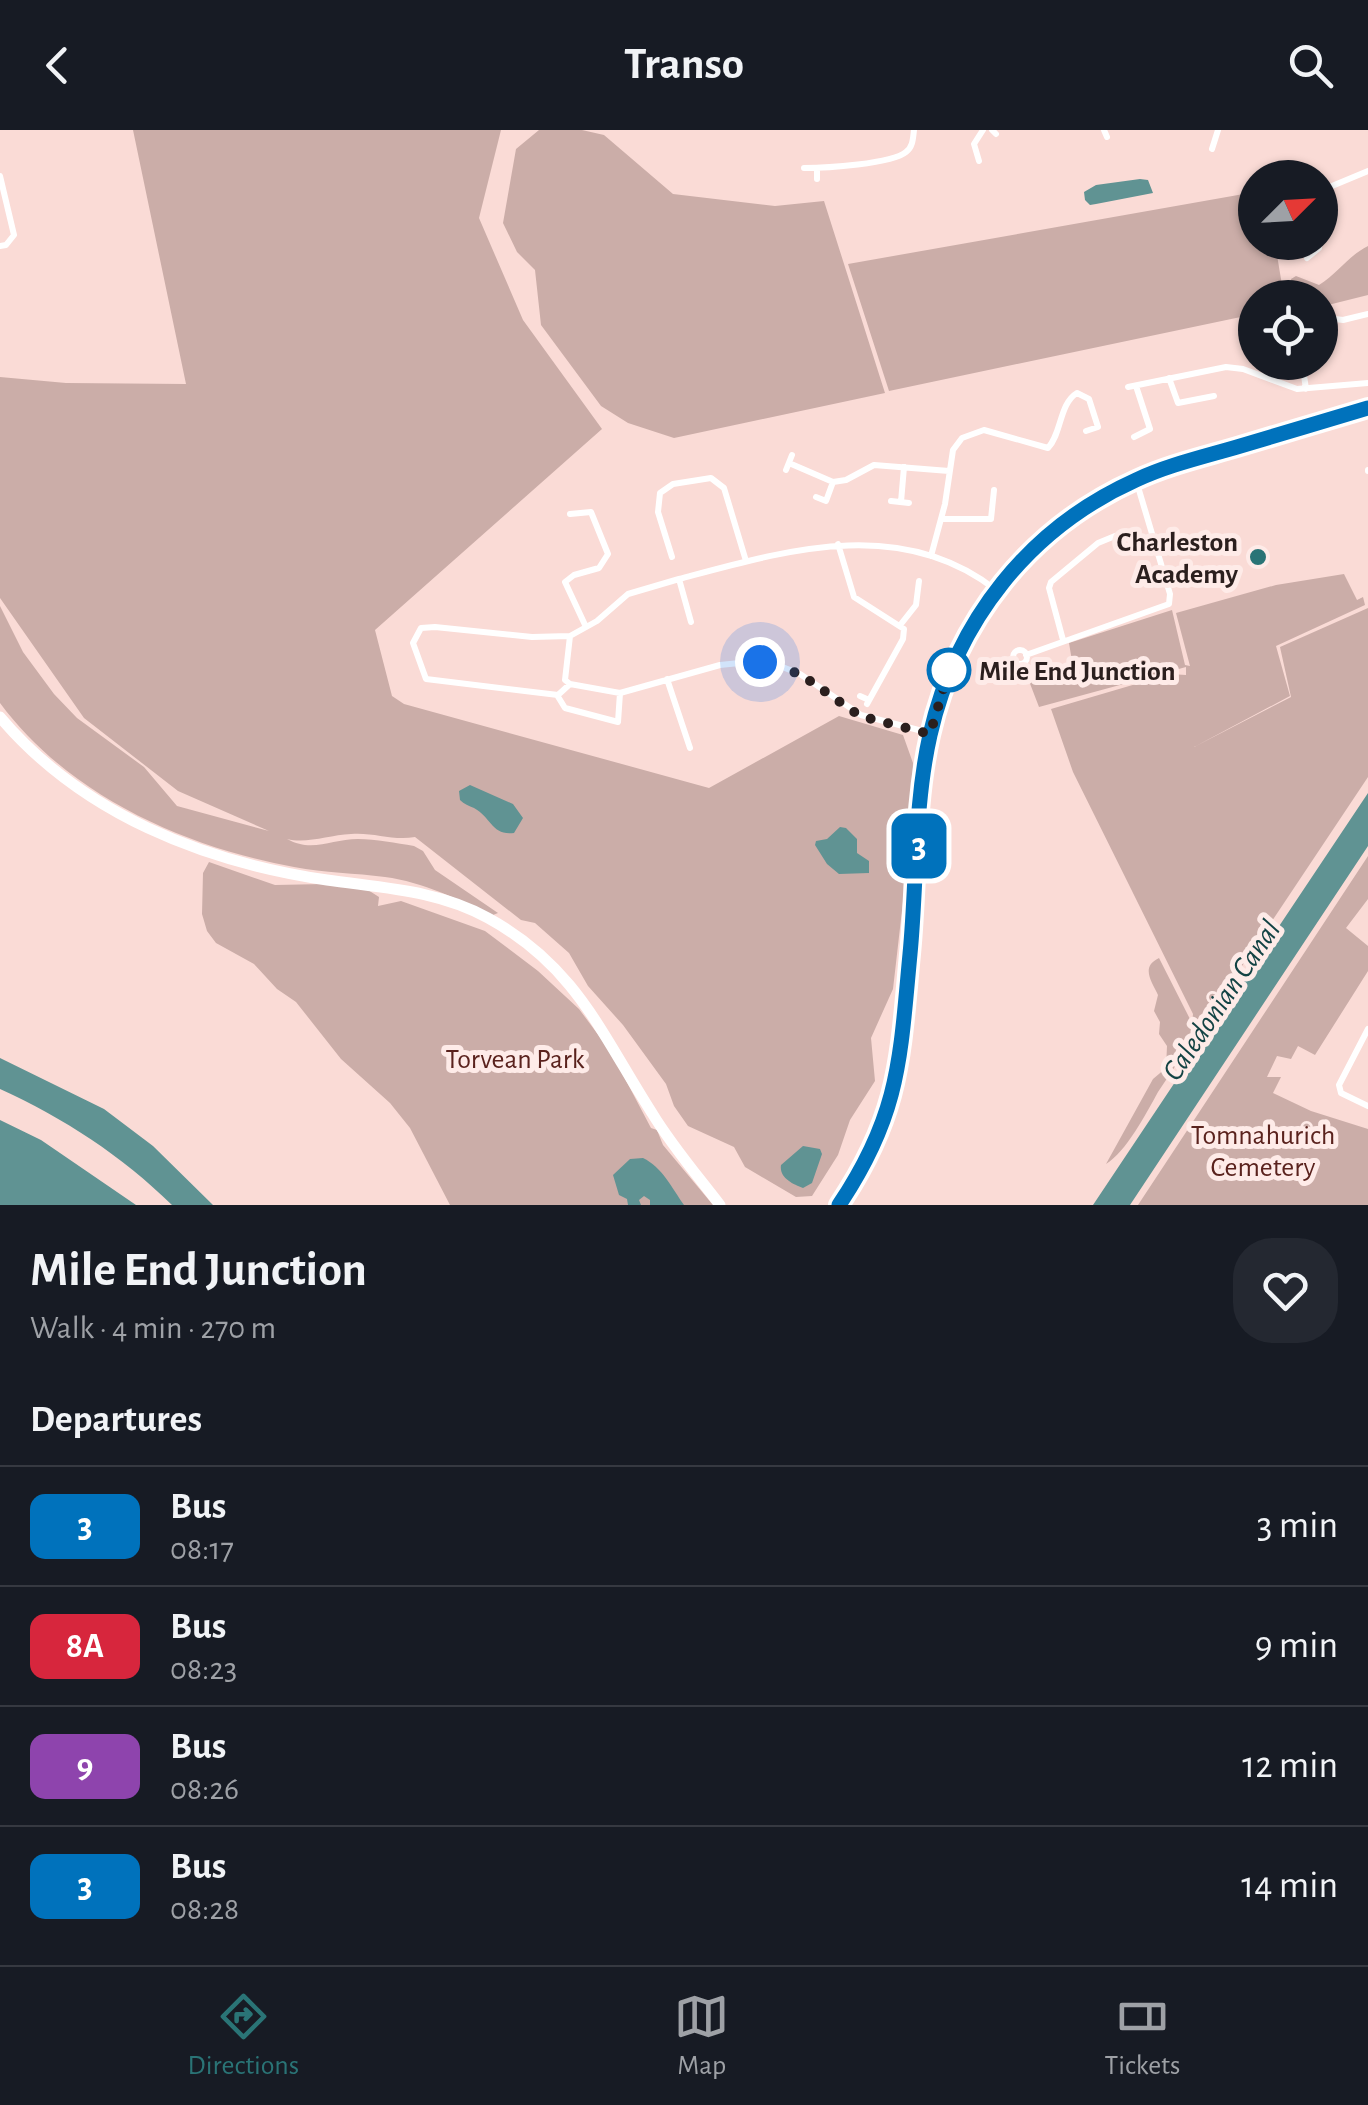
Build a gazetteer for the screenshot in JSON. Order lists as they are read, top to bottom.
{
  "water": ["Caledonian Canal"],
  "parks": ["Torvean Park", "Tomnahurich Cemetery"],
  "places": ["Charleston Academy", "Mile End Junction"],
  "lines": ["bus line 3"],
  "north": "top right",
  "page": {
    "header": "Transo",
    "on_map": "3",
    "heading": [
      ["Mile End Junction", "Walk · 4 min · 270 m"],
      "Departures"
    ],
    "list": [
      {
        "mark": "3",
        "name": "Bus",
        "note": "08:17",
        "value": "3 min"
      },
      {
        "mark": "8A",
        "name": "Bus",
        "note": "08:23",
        "value": "9 min"
      },
      {
        "mark": "9",
        "name": "Bus",
        "note": "08:26",
        "value": "12 min"
      },
      {
        "mark": "3",
        "name": "Bus",
        "note": "08:28",
        "value": "14 min"
      }
    ],
    "tabs": ["Directions", "Map", "Tickets"]
  }
}
